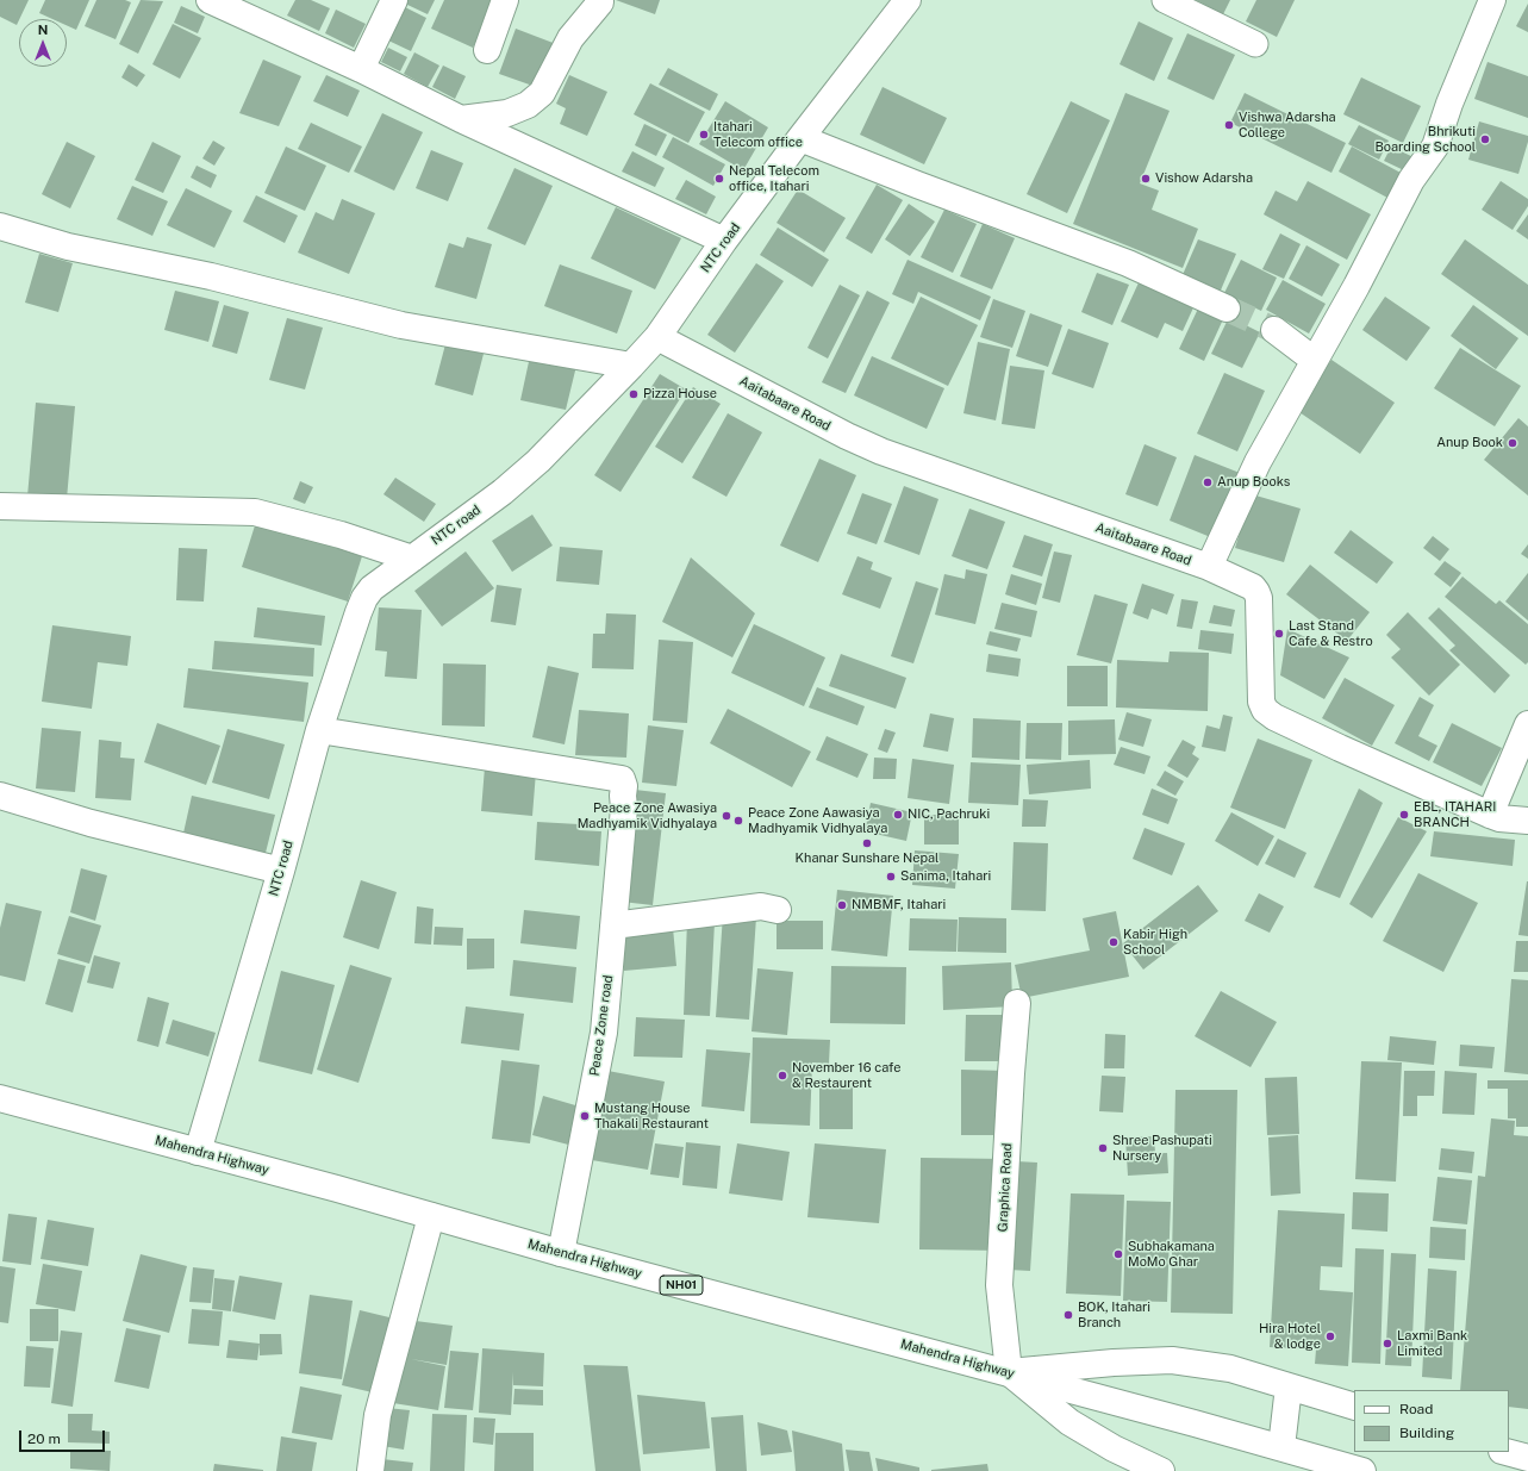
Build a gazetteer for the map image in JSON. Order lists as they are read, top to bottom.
{
  "streets": {
    "main road": [
      "NTC road",
      "Aaitabaare Road",
      "Peace Zone road",
      "Mahendra Highway",
      "Graphica Road",
      "NH01"
    ]
  },
  "crossings": [
    ["NTC road", "Aaitabaare Road"],
    ["NTC road", "Peace Zone road"],
    ["NTC road", "Mahendra Highway"],
    ["Peace Zone road", "Mahendra Highway"],
    ["Mahendra Highway", "Graphica Road"]
  ],
  "places": [
    "Vishwa Adarsha College",
    "Itahari Telecom office",
    "Bhrikuti Boarding School",
    "Nepal Telecom office, Itahari",
    "Vishow Adarsha",
    "Pizza House",
    "Anup Book",
    "Anup Books",
    "Last Stand Cafe & Restro",
    "NIC, Pachruki",
    "EBL, ITAHARI BRANCH",
    "Peace Zone Awasiya Madhyamik Vidhyalaya",
    "Peace Zone Aawasiya Madhyamik Vidhyalaya",
    "Khanar Sunshare Nepal",
    "Sanima, Itahari",
    "NMBMF, Itahari",
    "Kabir High School",
    "November 16 cafe & Restaurent",
    "Mustang House Thakali Restaurant",
    "Shree Pashupati Nursery",
    "Subhakamana MoMo Ghar",
    "BOK, Itahari Branch",
    "Hira Hotel & lodge",
    "Laxmi Bank Limited"
  ],
  "legend": ["Road", "Building"],
  "scale_bar": "20 m",
  "north": "top"
}
